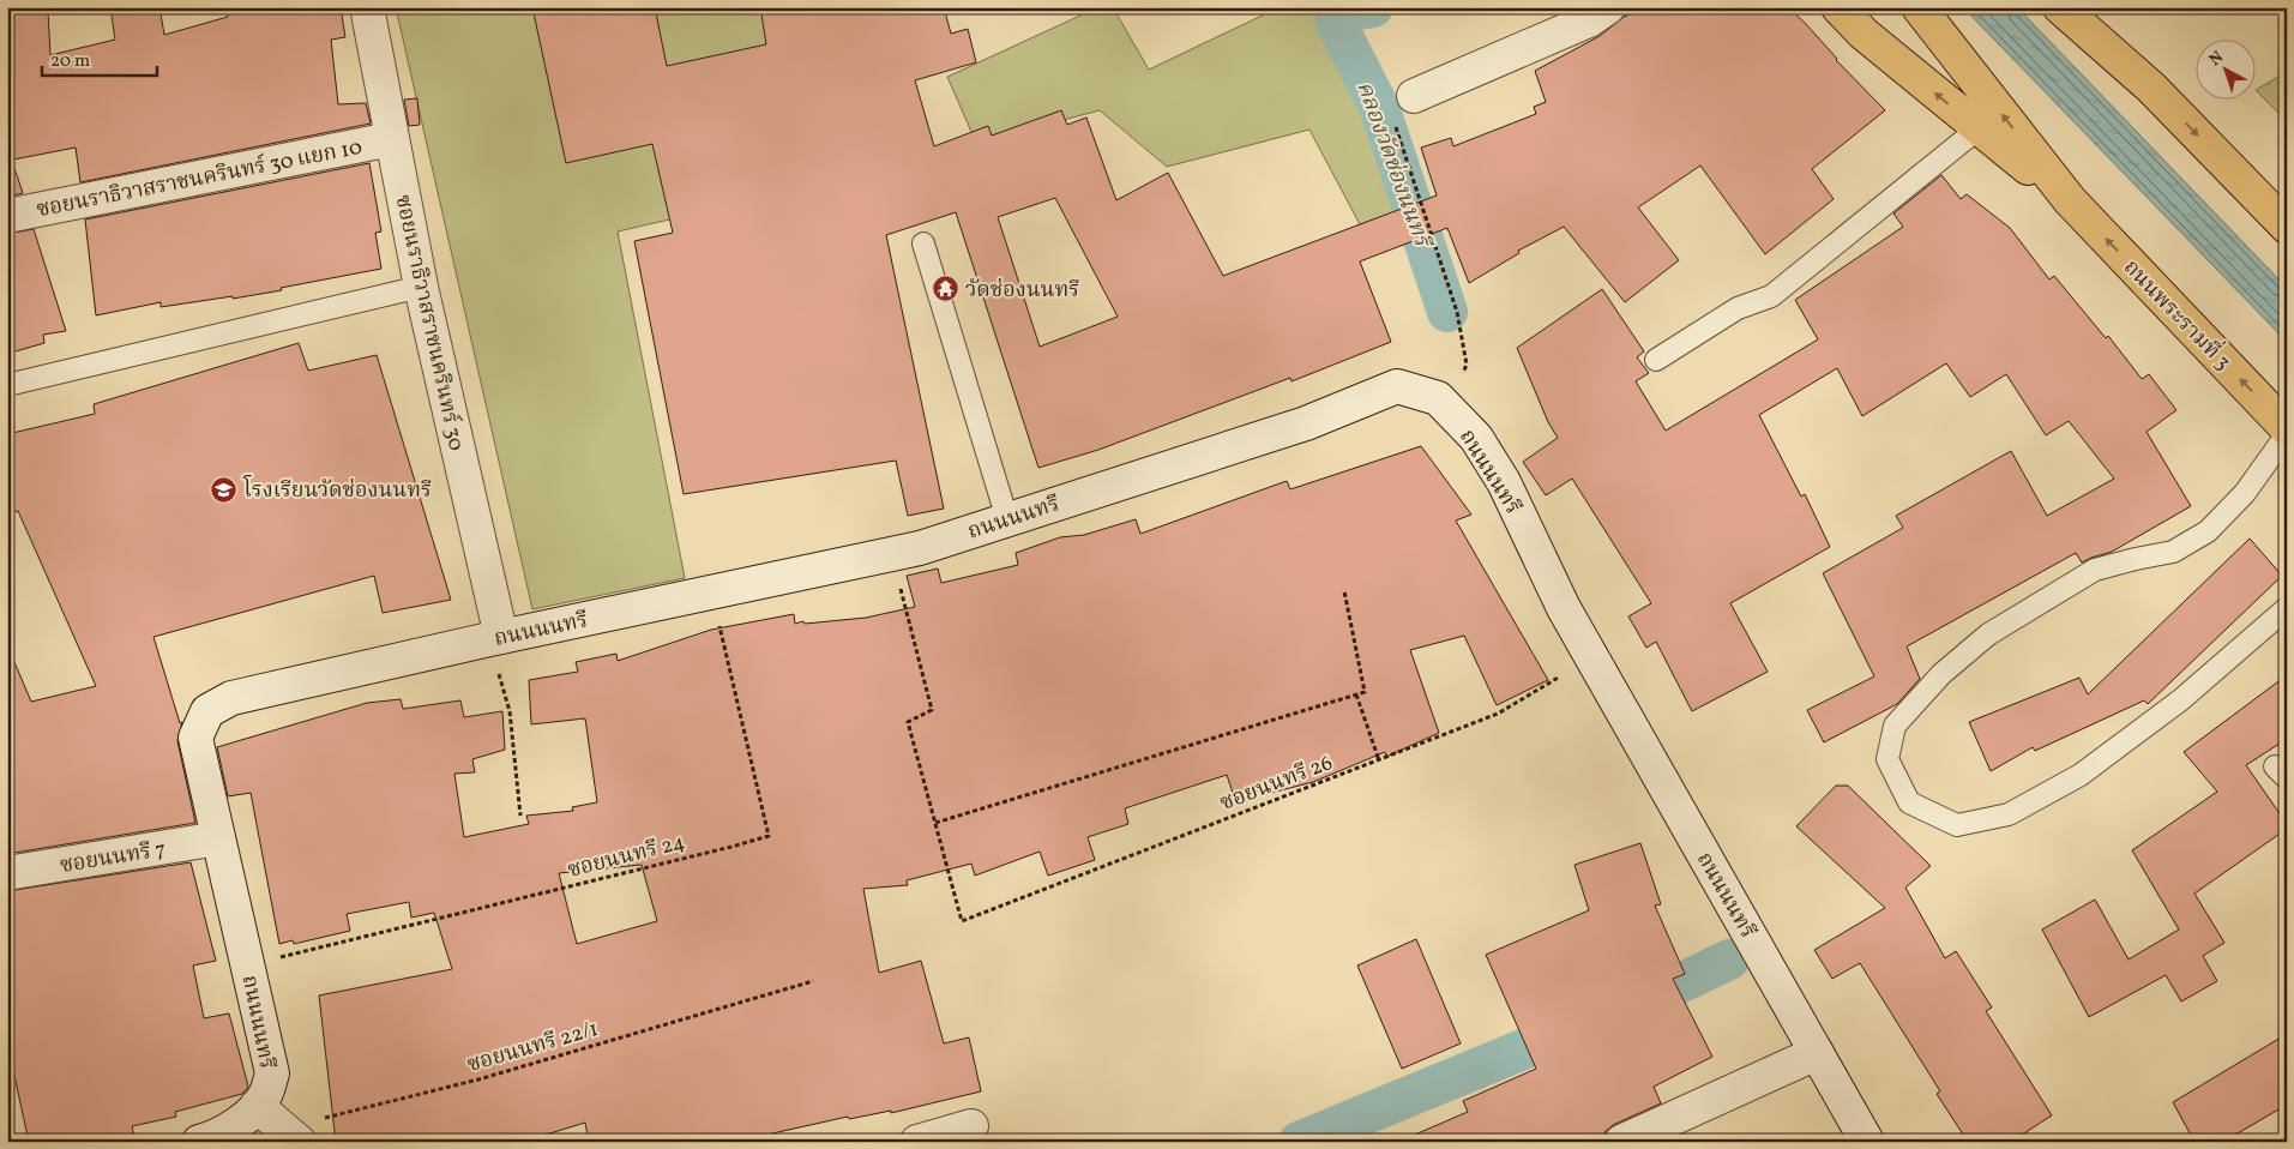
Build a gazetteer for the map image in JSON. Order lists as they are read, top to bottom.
{
  "streets": {
    "main road": ["ถนนพระรามที่ 3"],
    "street": [
      "ซอยนราธิวาสราชนครินทร์ 30 แยก 10",
      "ซอยนราธิวาสราชนครินทร์ 30",
      "ถนนนนทรี",
      "ซอยนนทรี 7"
    ],
    "path": ["ซอยนนทรี 26", "ซอยนนทรี 24", "ซอยนนทรี 22/1"]
  },
  "crossings": [
    ["ซอยนราธิวาสราชนครินทร์ 30 แยก 10", "ซอยนราธิวาสราชนครินทร์ 30"],
    ["ซอยนราธิวาสราชนครินทร์ 30", "ถนนนนทรี"],
    ["ถนนนนทรี", "ซอยนนทรี 26"],
    ["ถนนนนทรี", "ซอยนนทรี 24"],
    ["ถนนนนทรี", "ซอยนนทรี 7"]
  ],
  "water": ["คลองวัดช่องนนทรี"],
  "places": {
    "temple": ["วัดช่องนนทรี"],
    "school or university": ["โรงเรียนวัดช่องนนทรี"]
  },
  "scale_bar": "20 m",
  "north": "top left"
}
